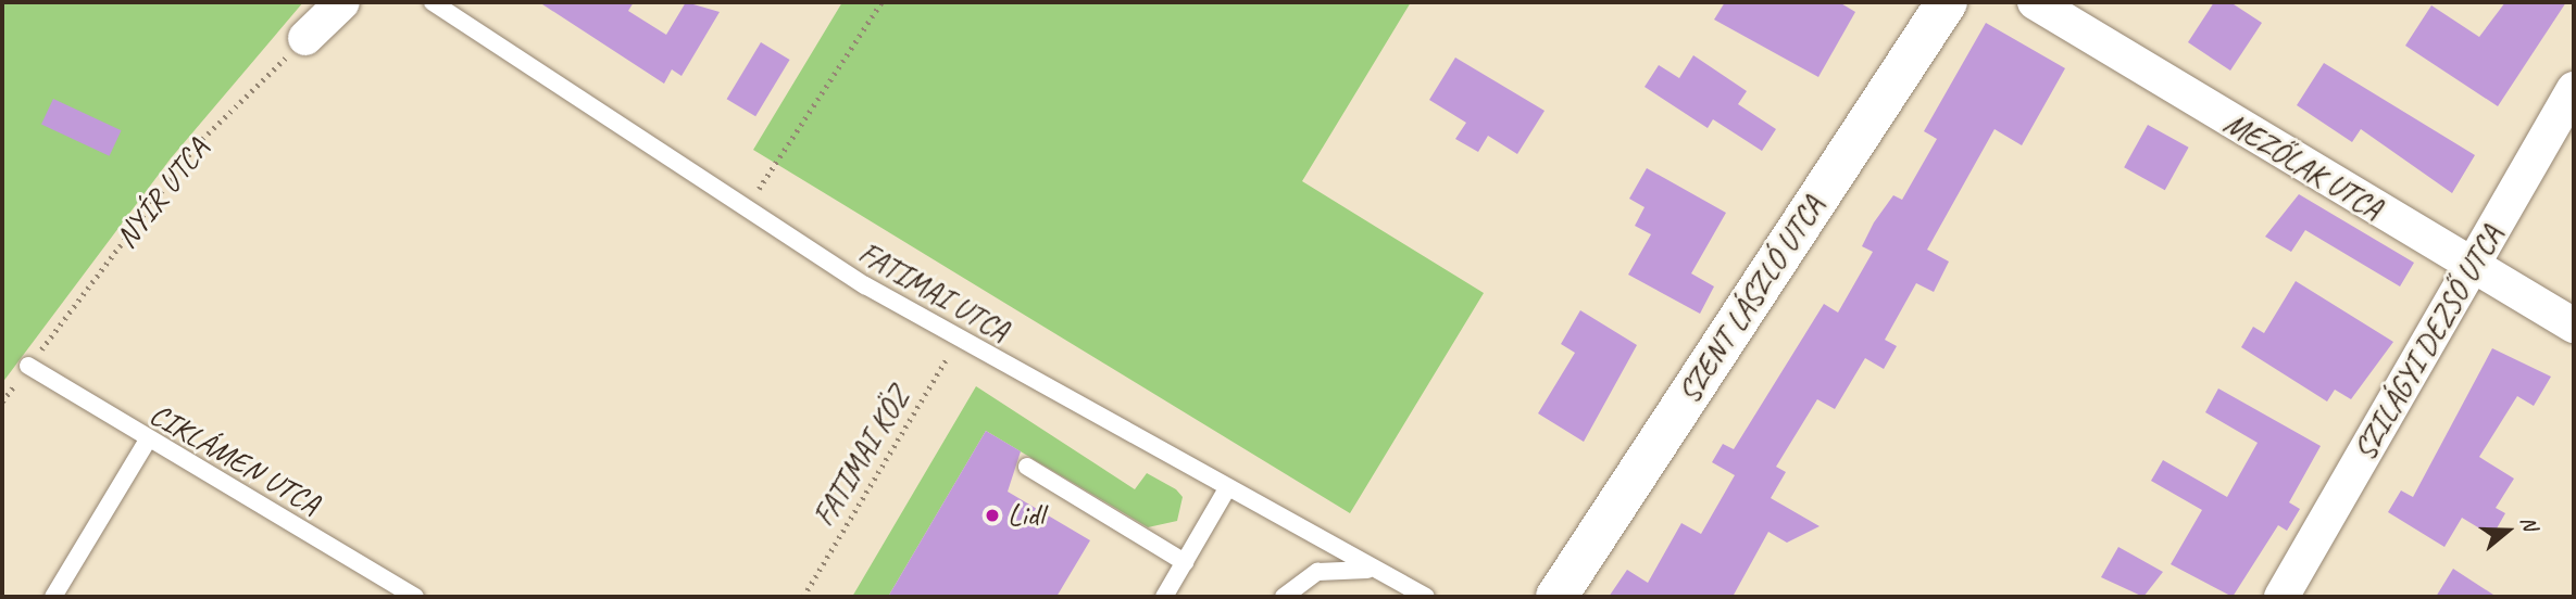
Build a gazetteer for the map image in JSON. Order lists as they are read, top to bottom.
{
  "streets": {
    "street": ["MEZŐLAK UTCA", "SZENT LÁSZLÓ UTCA", "SZILÁGYI DEZSŐ UTCA"],
    "lane": ["FATIMAI UTCA", "CIKLÁMEN UTCA"],
    "path": ["NYÍR UTCA", "FATIMAI KÖZ"]
  },
  "crossings": [
    ["MEZŐLAK UTCA", "SZILÁGYI DEZSŐ UTCA"],
    ["NYÍR UTCA", "CIKLÁMEN UTCA"],
    ["FATIMAI UTCA", "FATIMAI KÖZ"]
  ],
  "places": ["Lidl"],
  "north": "right"
}
